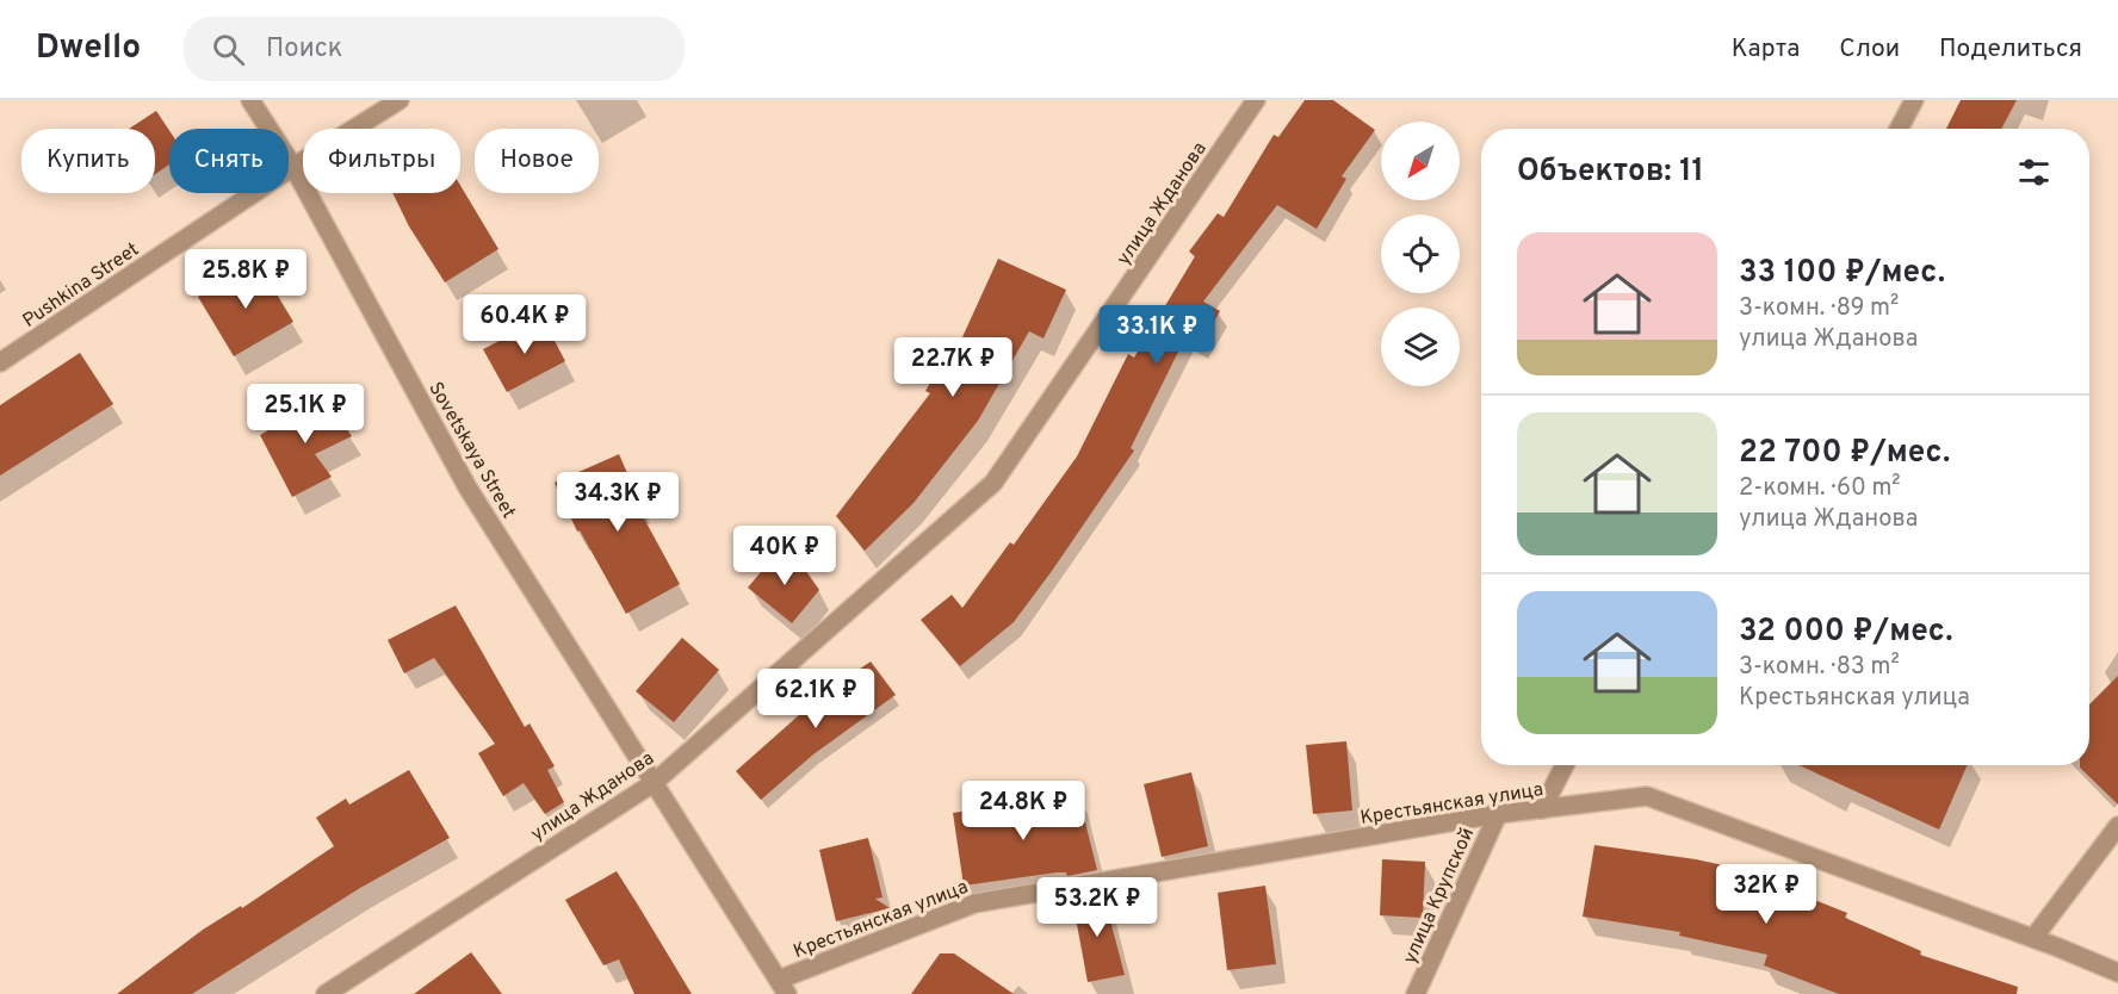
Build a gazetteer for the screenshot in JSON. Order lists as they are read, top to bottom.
{
  "streets": {
    "street": [
      "улица Жданова",
      "Pushkina Street",
      "Sovetskaya Street",
      "Крестьянская улица",
      "улица Крупской"
    ]
  },
  "crossings": [
    ["улица Жданова", "Sovetskaya Street"],
    ["Pushkina Street", "Sovetskaya Street"],
    ["Sovetskaya Street", "Крестьянская улица"],
    ["Крестьянская улица", "улица Крупской"]
  ],
  "north": "bottom left",
  "page": {
    "header": "Dwello",
    "search": "Поиск",
    "nav": ["Карта", "Слои", "Поделиться"],
    "chip": [
      "Купить",
      "Снять",
      "Фильтры",
      "Новое"
    ],
    "heading": "Объектов: 11",
    "list": [
      {
        "name": "33 100 ₽/мес.",
        "note": "3-комн. · 89 m² · улица Жданова"
      },
      {
        "name": "22 700 ₽/мес.",
        "note": "2-комн. · 60 m² · улица Жданова"
      },
      {
        "name": "32 000 ₽/мес.",
        "note": "3-комн. · 83 m² · Крестьянская улица"
      }
    ],
    "price": [
      "25.8K ₽",
      "60.4K ₽",
      "33.1K ₽",
      "22.7K ₽",
      "25.1K ₽",
      "34.3K ₽",
      "40K ₽",
      "62.1K ₽",
      "24.8K ₽",
      "32K ₽",
      "53.2K ₽"
    ]
  }
}
